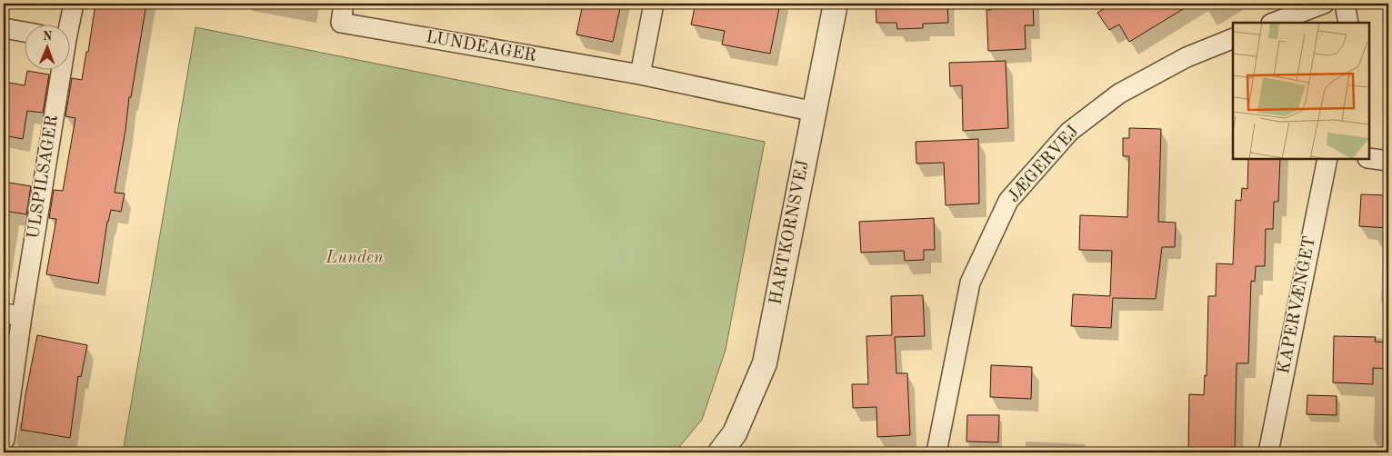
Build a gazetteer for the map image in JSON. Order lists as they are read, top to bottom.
{
  "streets": {
    "street": [
      "LUNDEAGER",
      "JÆGERVEJ",
      "ULSPILSAGER",
      "HARTKORNSVEJ",
      "KAPERVÆNGET"
    ]
  },
  "crossings": [
    ["LUNDEAGER", "HARTKORNSVEJ"]
  ],
  "parks": ["Lunden"],
  "north": "top"
}
